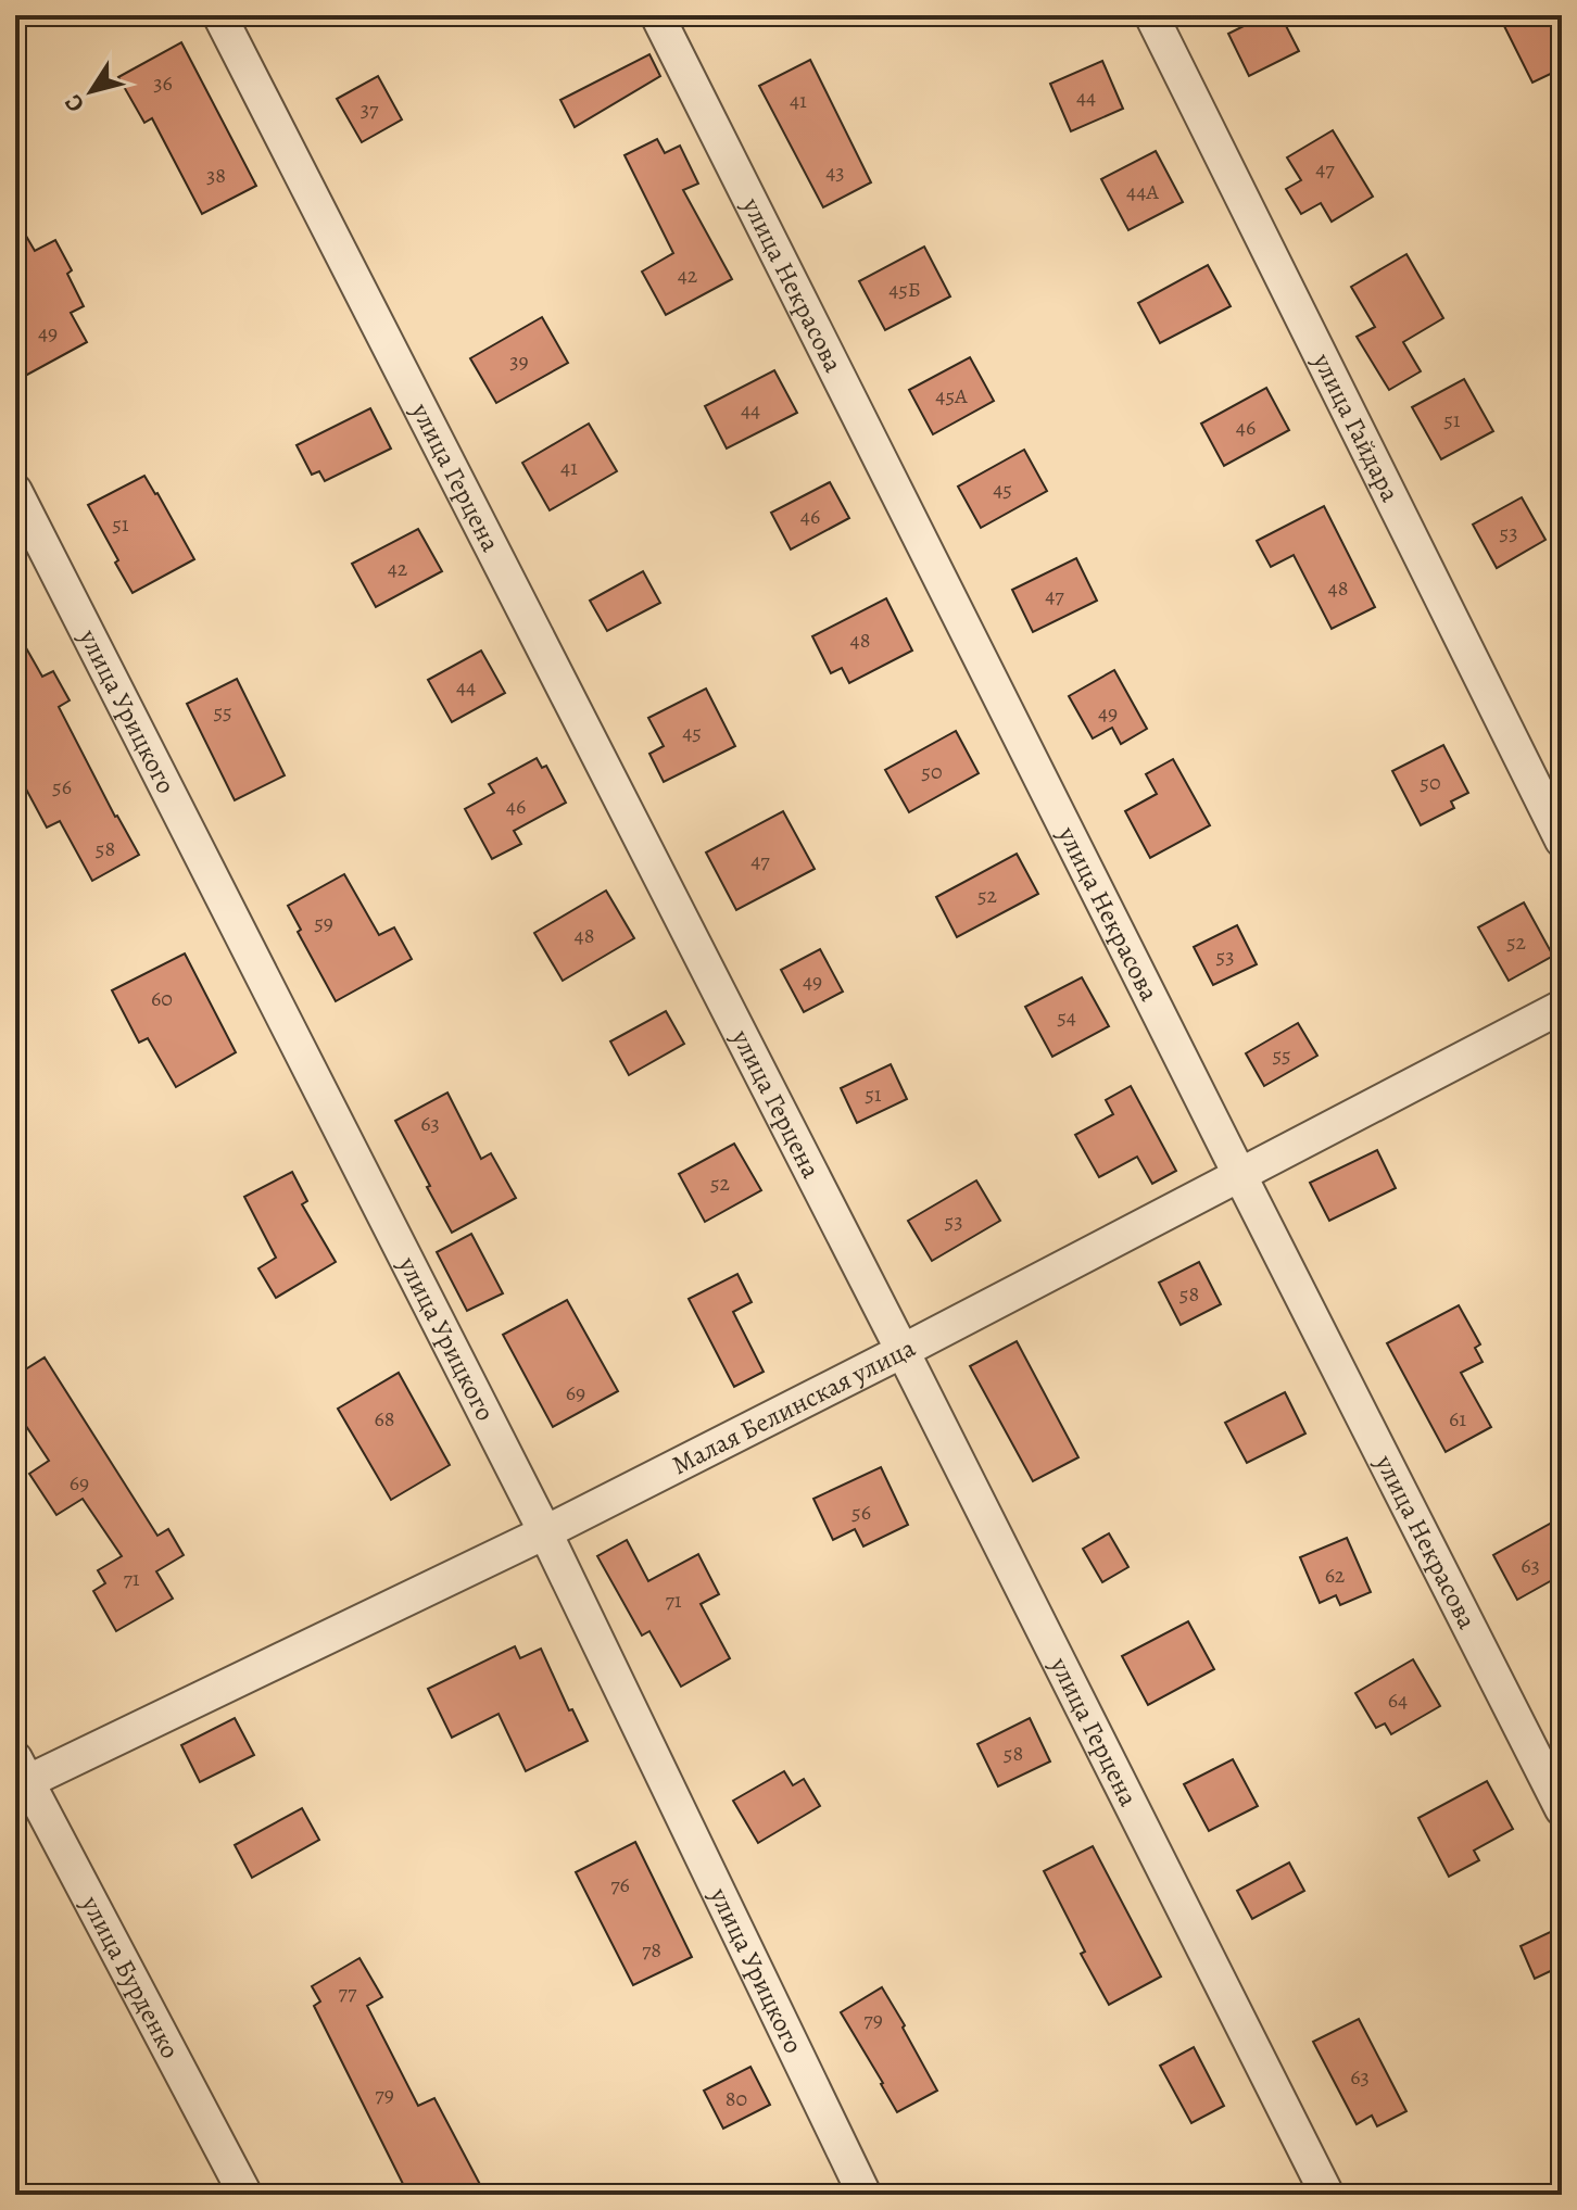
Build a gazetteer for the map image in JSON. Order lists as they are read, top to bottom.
{
  "streets": {
    "street": [
      "улица Некрасова",
      "улица Гайдара",
      "улица Герцена",
      "улица Урицкого",
      "Малая Белинская улица",
      "улица Бурденко"
    ]
  },
  "crossings": [
    ["улица Некрасова", "Малая Белинская улица"],
    ["улица Герцена", "Малая Белинская улица"],
    ["улица Урицкого", "Малая Белинская улица"],
    ["Малая Белинская улица", "улица Бурденко"]
  ],
  "house_numbers": [
    "36",
    "44",
    "41",
    "37",
    "47",
    "43",
    "38",
    "44А",
    "42",
    "45Б",
    "49",
    "39",
    "45А",
    "44",
    "51",
    "46",
    "41",
    "45",
    "46",
    "51",
    "53",
    "42",
    "48",
    "47",
    "48",
    "44",
    "55",
    "49",
    "45",
    "50",
    "50",
    "56",
    "46",
    "58",
    "47",
    "52",
    "59",
    "48",
    "52",
    "53",
    "49",
    "60",
    "54",
    "55",
    "51",
    "63",
    "52",
    "53",
    "58",
    "69",
    "68",
    "61",
    "69",
    "56",
    "63",
    "62",
    "71",
    "71",
    "64",
    "58",
    "76",
    "78",
    "77",
    "79",
    "63",
    "79",
    "80"
  ],
  "north": "bottom left"
}
